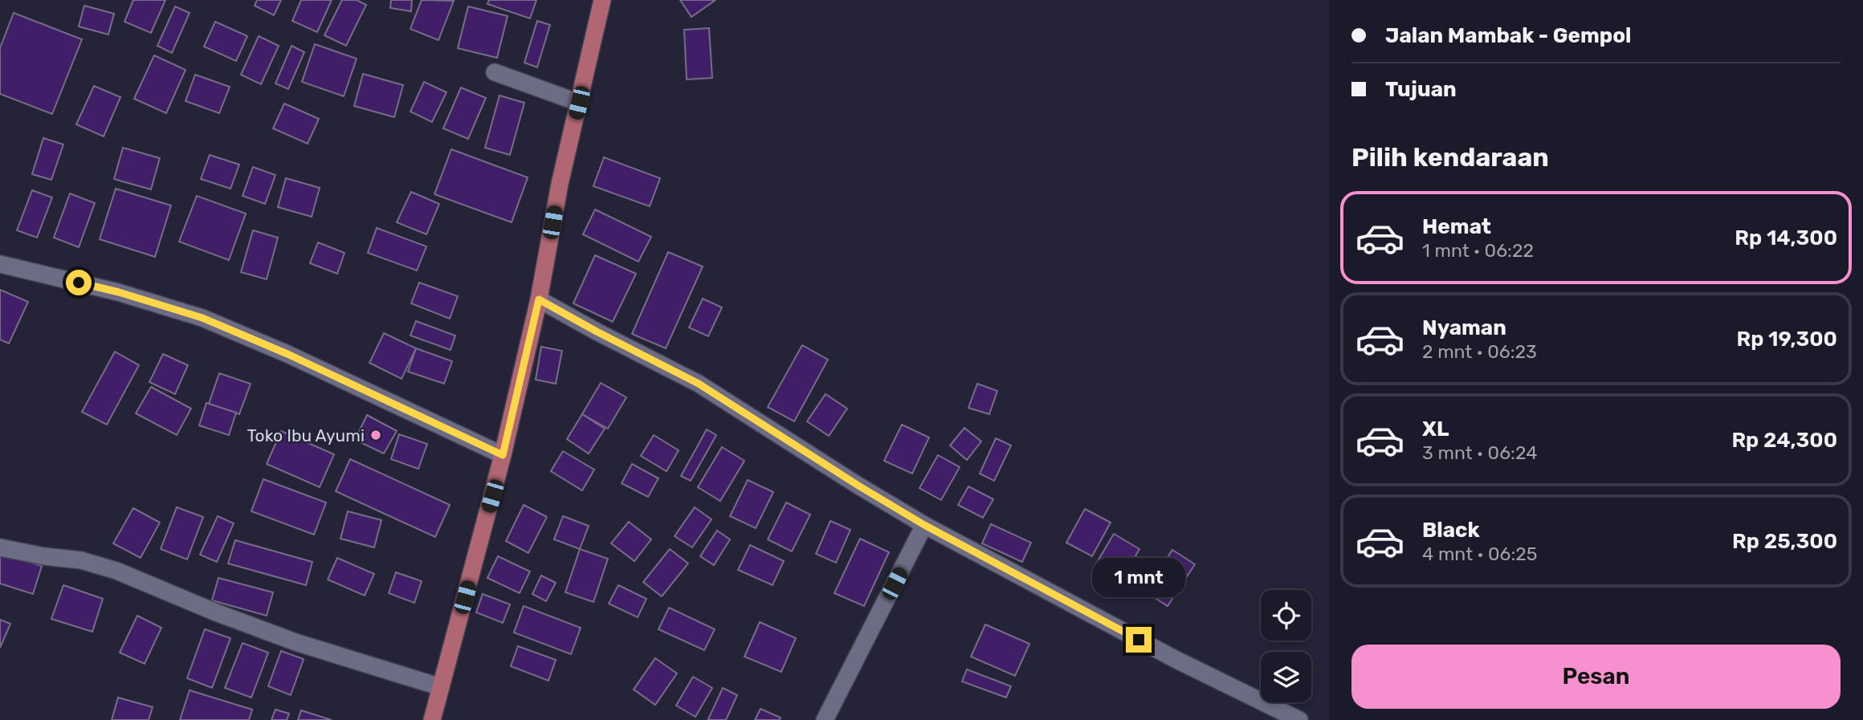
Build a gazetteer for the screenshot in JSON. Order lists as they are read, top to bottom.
{
  "places": ["Toko Ibu Ayumi"],
  "page": {
    "banner": ["Jalan Mambak - Gempol", "Tujuan"],
    "heading": "Pilih kendaraan",
    "list": [
      {
        "name": "Hemat",
        "note": "1 mnt · 06:22",
        "value": "Rp 14,300"
      },
      {
        "name": "Nyaman",
        "note": "2 mnt · 06:23",
        "value": "Rp 19,300"
      },
      {
        "name": "XL",
        "note": "3 mnt · 06:24",
        "value": "Rp 24,300"
      },
      {
        "name": "Black",
        "note": "4 mnt · 06:25",
        "value": "Rp 25,300"
      }
    ],
    "bubble": "1 mnt",
    "buttons": "Pesan"
  }
}
